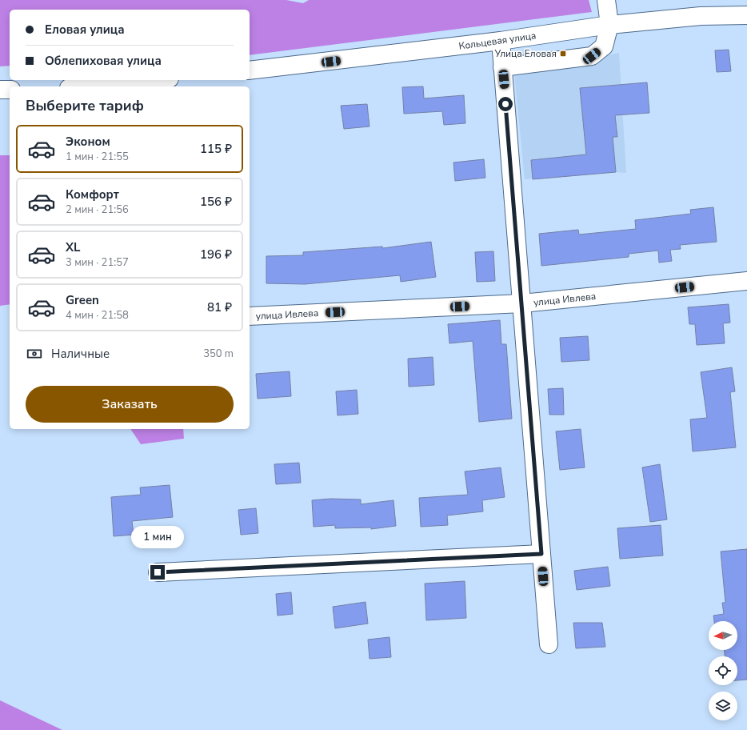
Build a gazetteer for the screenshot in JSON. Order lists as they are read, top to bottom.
{
  "streets": {
    "street": ["Кольцевая улица", "улица Ивлева"]
  },
  "places": {
    "transit": ["Улица Еловая"]
  },
  "north": "left",
  "page": {
    "banner": ["Еловая улица", "Облепиховая улица"],
    "heading": "Выберите тариф",
    "list": [
      {
        "name": "Эконом",
        "note": "1 мин · 21:55",
        "value": "115 ₽"
      },
      {
        "name": "Комфорт",
        "note": "2 мин · 21:56",
        "value": "156 ₽"
      },
      {
        "name": "XL",
        "note": "3 мин · 21:57",
        "value": "196 ₽"
      },
      {
        "name": "Green",
        "note": "4 мин · 21:58",
        "value": "81 ₽"
      }
    ],
    "pay": ["Наличные", "350 m"],
    "buttons": "Заказать",
    "bubble": "1 мин"
  }
}
